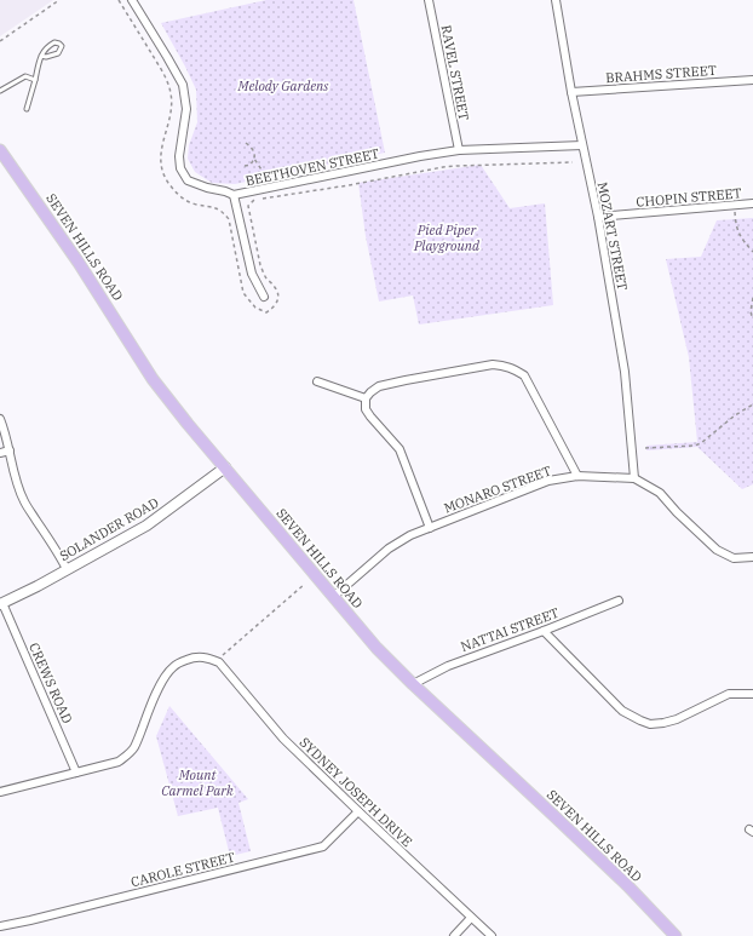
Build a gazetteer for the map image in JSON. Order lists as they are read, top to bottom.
{
  "streets": {
    "main road": ["SEVEN HILLS ROAD"],
    "street": [
      "RAVEL STREET",
      "BRAHMS STREET",
      "BEETHOVEN STREET",
      "CHOPIN STREET",
      "MOZART STREET",
      "MONARO STREET",
      "SOLANDER ROAD",
      "NATTAI STREET",
      "CREWS ROAD",
      "SYDNEY JOSEPH DRIVE",
      "CAROLE STREET"
    ]
  },
  "crossings": [
    ["RAVEL STREET", "BEETHOVEN STREET"],
    ["BRAHMS STREET", "MOZART STREET"],
    ["BEETHOVEN STREET", "MOZART STREET"],
    ["CHOPIN STREET", "MOZART STREET"],
    ["MOZART STREET", "MONARO STREET"],
    ["SEVEN HILLS ROAD", "MONARO STREET"],
    ["SEVEN HILLS ROAD", "SOLANDER ROAD"],
    ["SEVEN HILLS ROAD", "NATTAI STREET"],
    ["SOLANDER ROAD", "CREWS ROAD"],
    ["SYDNEY JOSEPH DRIVE", "CAROLE STREET"]
  ],
  "parks": ["Melody Gardens", "Pied Piper Playground", "Mount Carmel Park"]
}
